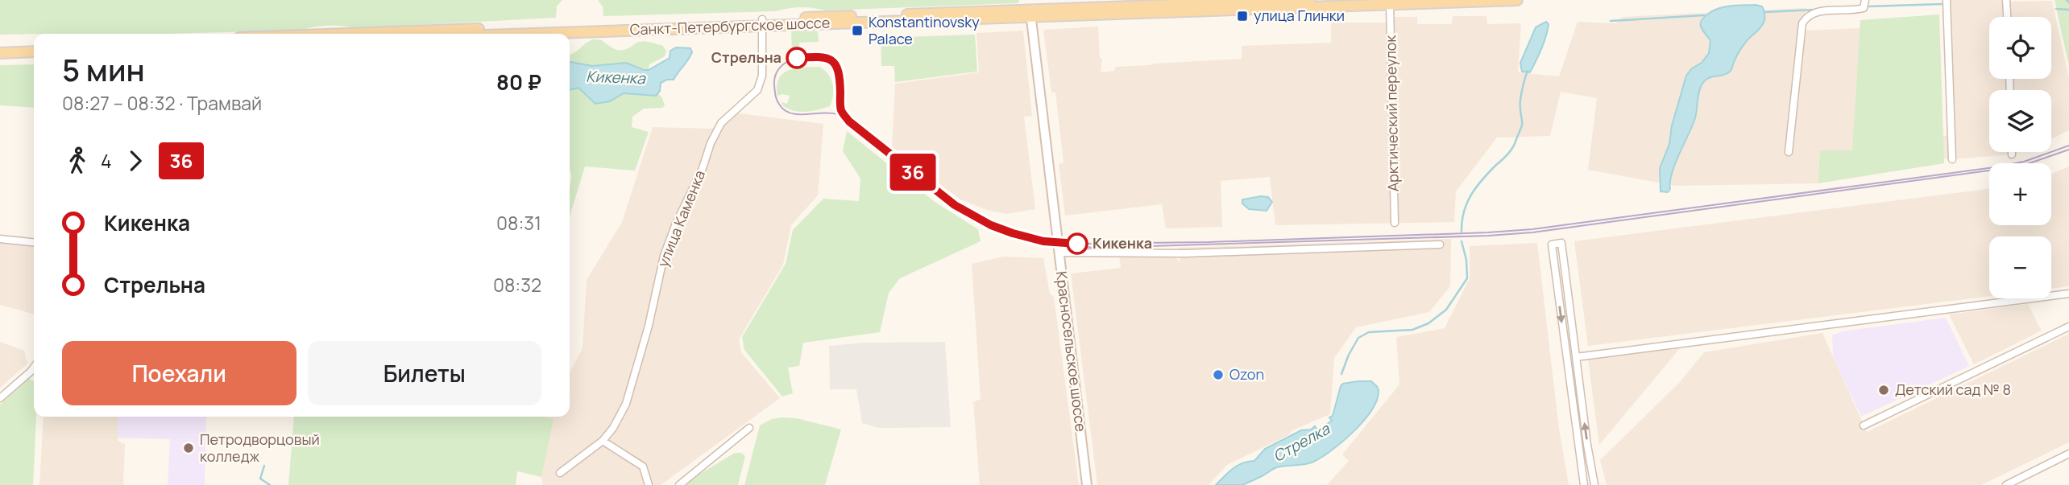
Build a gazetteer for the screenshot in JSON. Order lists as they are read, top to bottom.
{
  "streets": {
    "main road": ["Санкт-Петербургское шоссе", "Красносельское шоссе"],
    "street": ["Арктический переулок", "улица Каменка"]
  },
  "crossings": [
    ["Санкт-Петербургское шоссе", "Арктический переулок"],
    ["Санкт-Петербургское шоссе", "улица Каменка"],
    ["Санкт-Петербургское шоссе", "Красносельское шоссе"]
  ],
  "water": ["Кикенка", "Стрелка"],
  "places": {
    "transit": ["улица Глинки", "Konstantinovsky Palace"],
    "other": [
      "Стрельна",
      "Кикенка",
      "Ozon",
      "Детский сад № 8",
      "Петродворцовый колледж"
    ]
  },
  "lines": ["tram line 36"],
  "page": {
    "on_map": "36",
    "map_buttons": ["+", "−"],
    "heading": ["5 мин", "08:27 – 08:32 · Трамвай", "80 ₽"],
    "legs": ["4", "36"],
    "list": [
      {
        "name": "Кикенка",
        "value": "08:31"
      },
      {
        "name": "Стрельна",
        "value": "08:32"
      }
    ],
    "buttons": ["Поехали", "Билеты"]
  }
}
